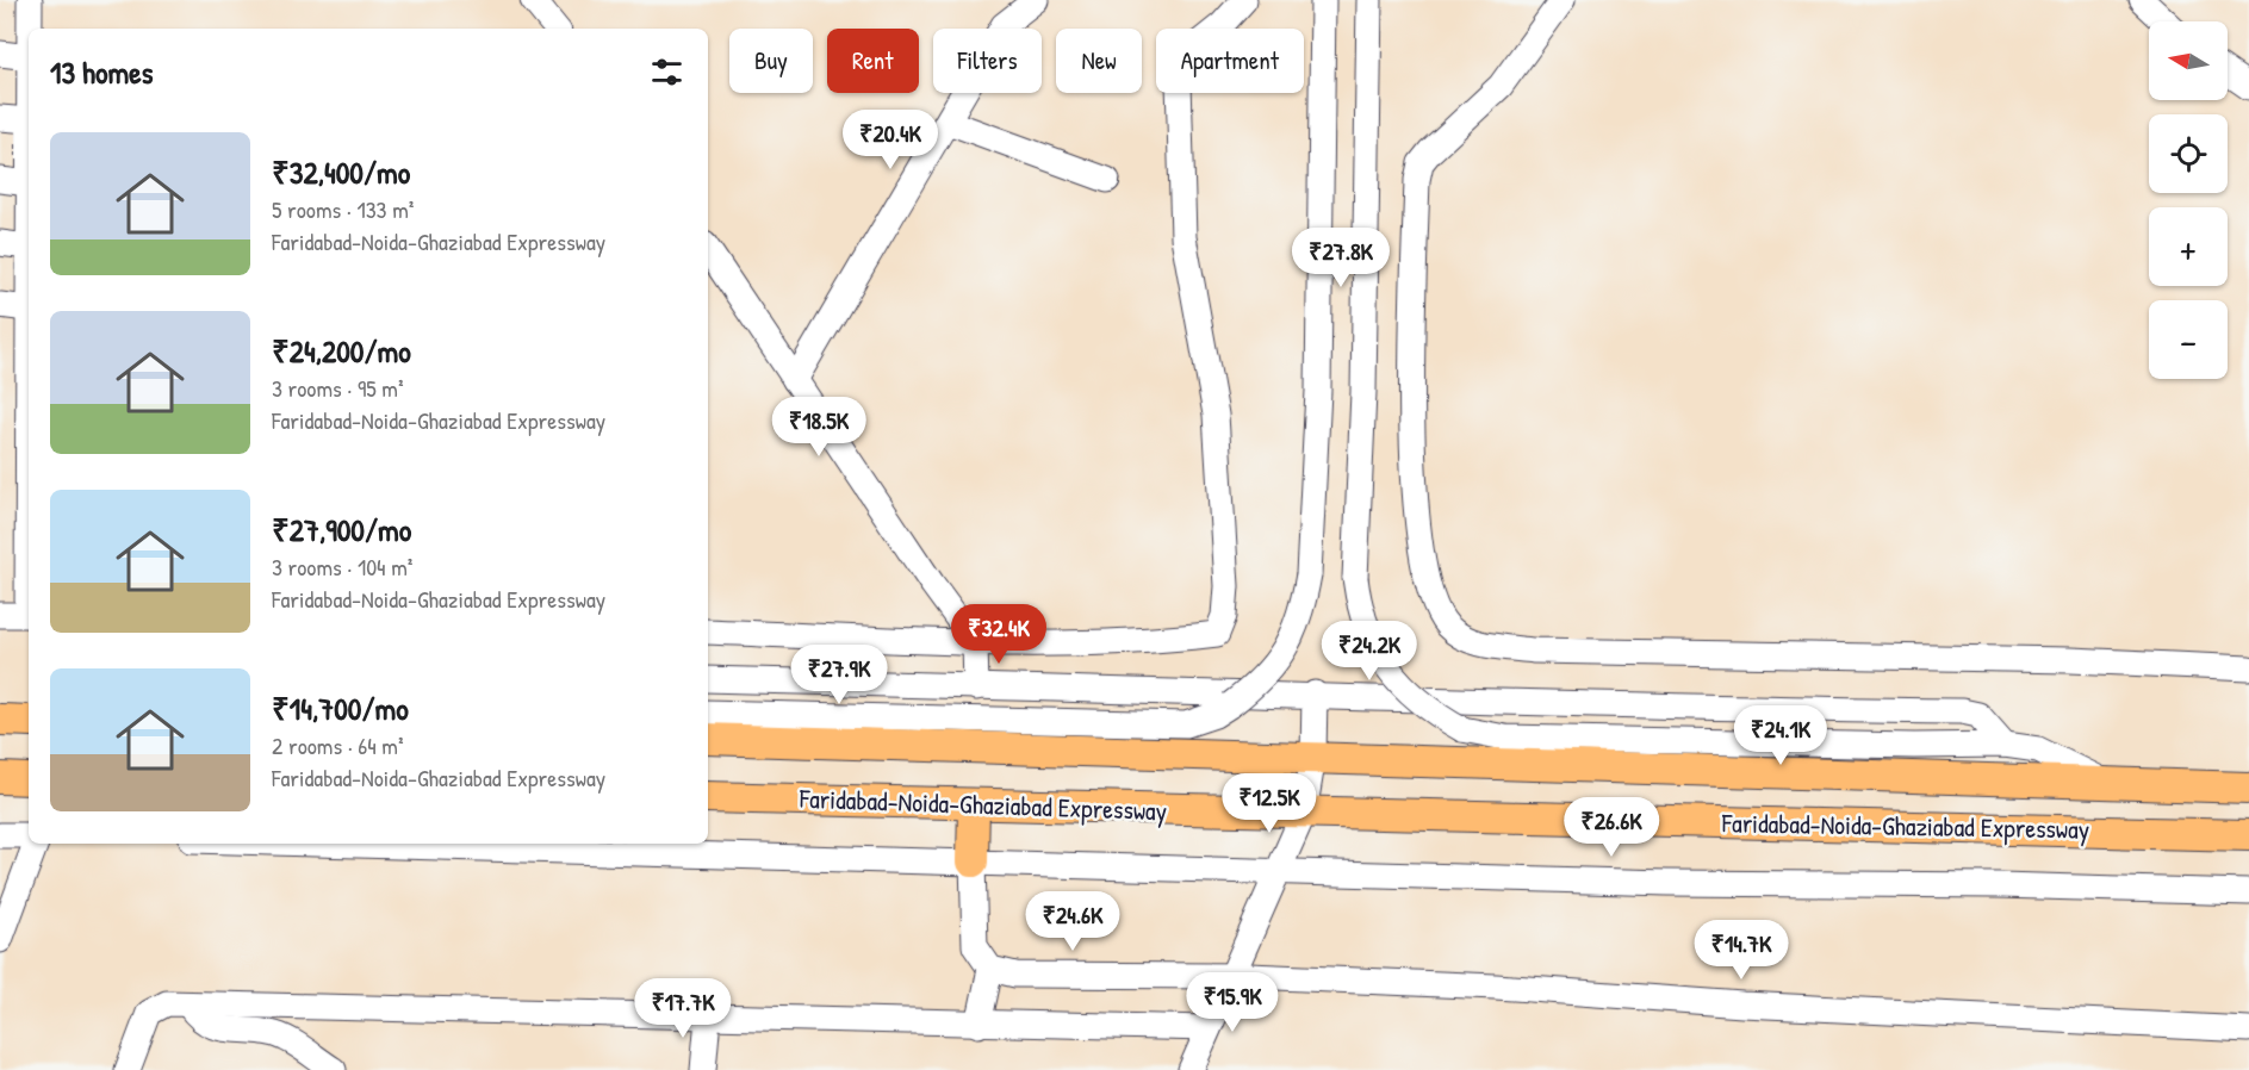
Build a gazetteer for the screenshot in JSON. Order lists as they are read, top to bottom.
{
  "streets": {
    "main road": ["Faridabad-Noida-Ghaziabad Expressway"]
  },
  "north": "left",
  "page": {
    "map_buttons": ["+", "−"],
    "chip": [
      "Buy",
      "Rent",
      "Filters",
      "New",
      "Apartment"
    ],
    "heading": "13 homes",
    "price": [
      "₹20.4K",
      "₹27.8K",
      "₹18.5K",
      "₹32.4K",
      "₹24.2K",
      "₹27.9K",
      "₹24.1K",
      "₹12.5K",
      "₹26.6K",
      "₹24.6K",
      "₹14.7K",
      "₹15.9K",
      "₹17.7K"
    ],
    "list": [
      {
        "name": "₹32,400/mo",
        "note": "5 rooms · 133 m² · Faridabad-Noida-Ghaziabad Expressway"
      },
      {
        "name": "₹24,200/mo",
        "note": "3 rooms · 95 m² · Faridabad-Noida-Ghaziabad Expressway"
      },
      {
        "name": "₹27,900/mo",
        "note": "3 rooms · 104 m² · Faridabad-Noida-Ghaziabad Expressway"
      },
      {
        "name": "₹14,700/mo",
        "note": "2 rooms · 64 m² · Faridabad-Noida-Ghaziabad Expressway"
      }
    ]
  }
}
